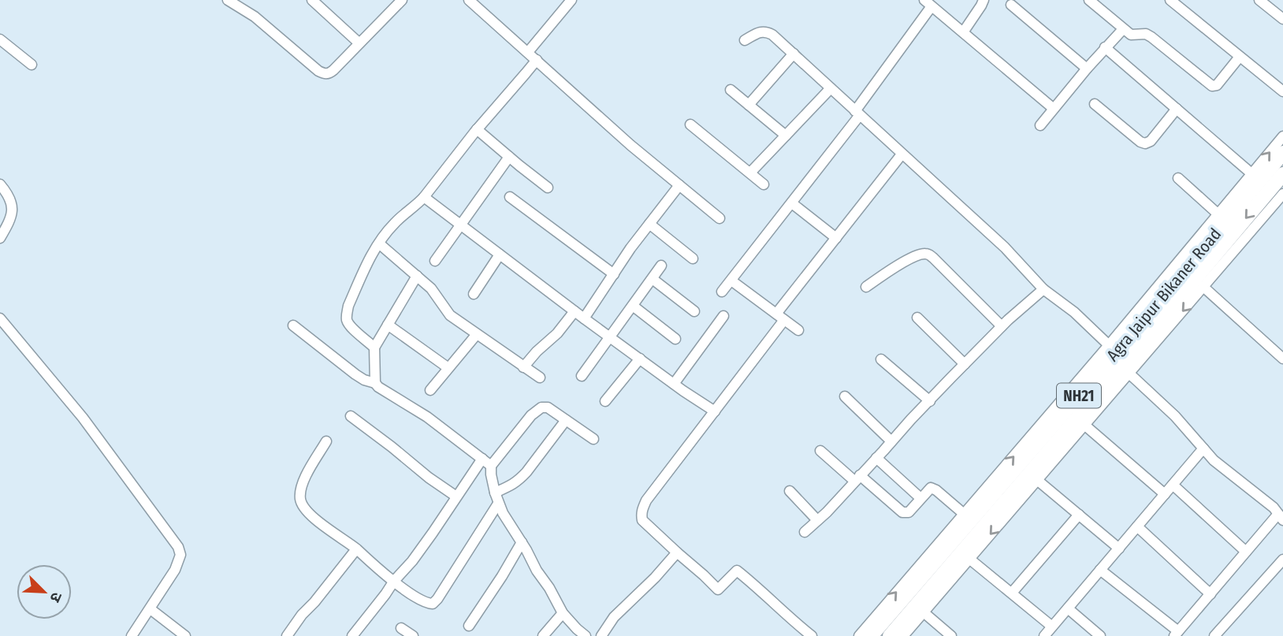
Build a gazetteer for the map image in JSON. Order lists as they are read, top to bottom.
{
  "streets": {
    "highway": ["Agra Jaipur Bikaner Road", "NH21"]
  },
  "north": "bottom right"
}
